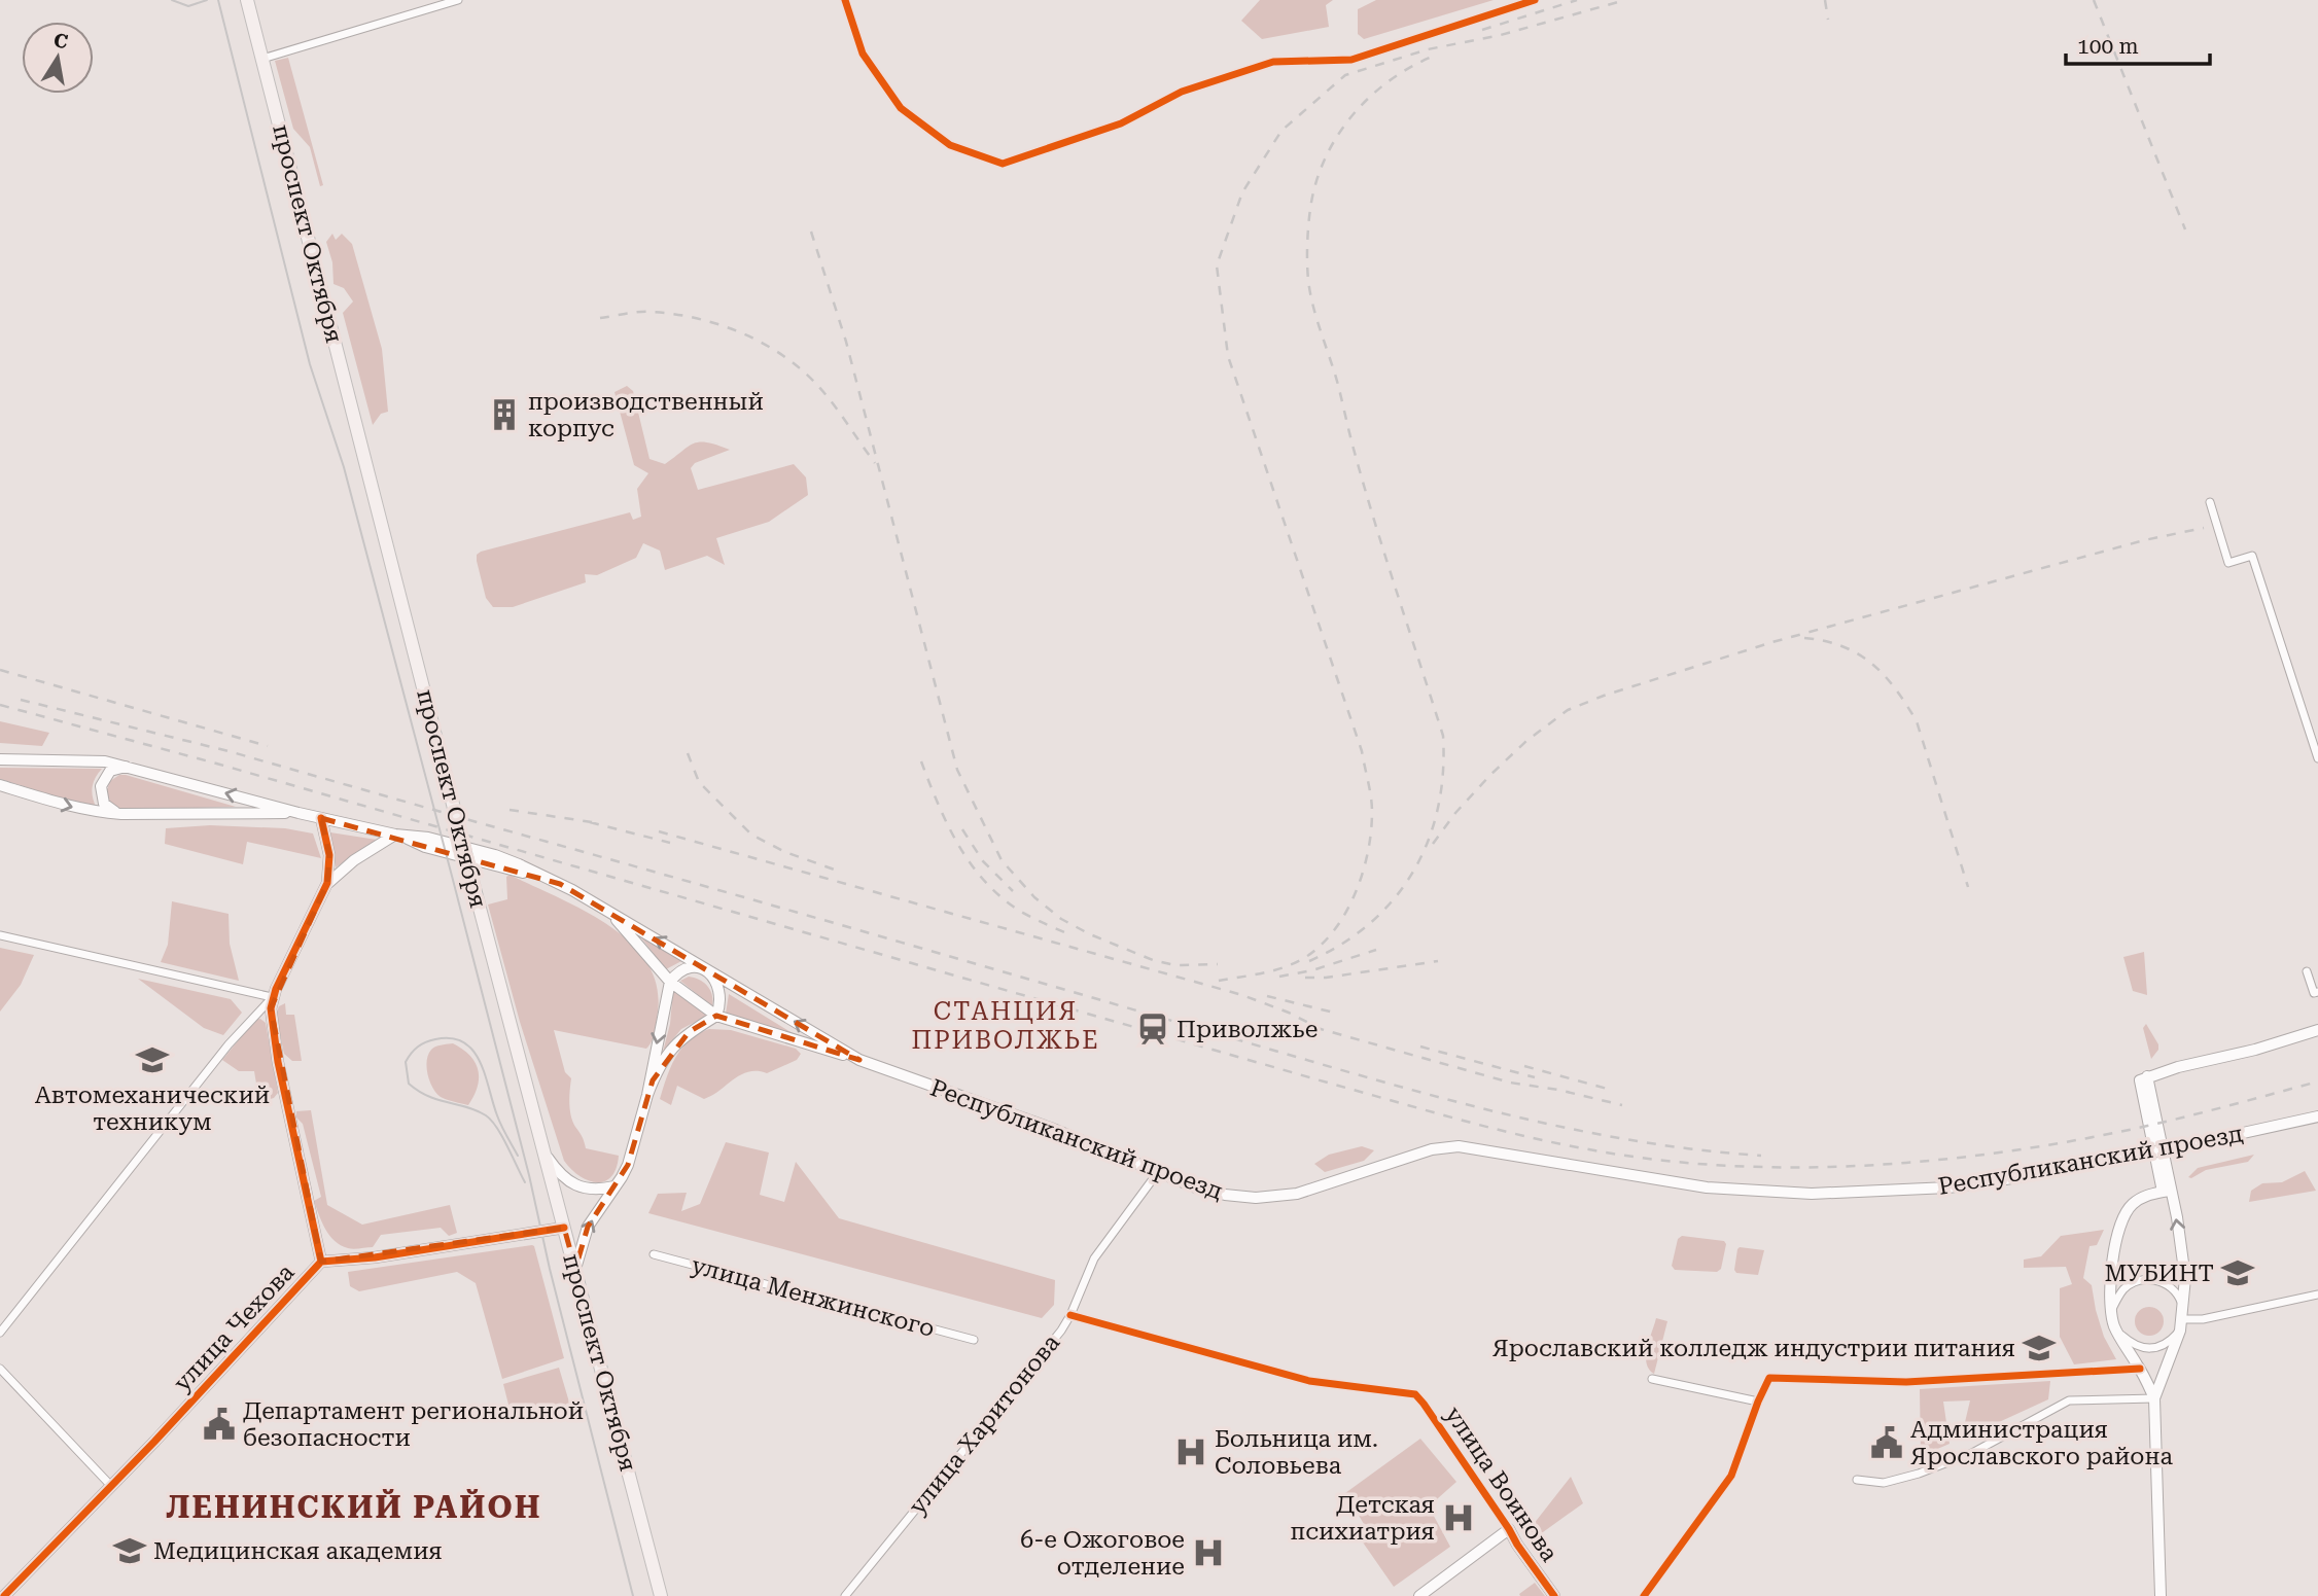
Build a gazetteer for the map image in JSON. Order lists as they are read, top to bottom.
{
  "streets": {
    "main road": [
      "проспект Октября",
      "Республиканский проезд",
      "улица Чехова",
      "улица Воинова"
    ],
    "street": ["улица Менжинского", "улица Харитонова"]
  },
  "crossings": [
    ["проспект Октября", "улица Чехова"],
    ["Республиканский проезд", "улица Харитонова"],
    ["улица Харитонова", "улица Воинова"]
  ],
  "districts": ["СТАНЦИЯ ПРИВОЛЖЬЕ", "ЛЕНИНСКИЙ РАЙОН"],
  "places": {
    "building": ["производственный корпус"],
    "station": ["Приволжье"],
    "school or university": [
      "Автомеханический техникум",
      "МУБИНТ",
      "Ярославский колледж индустрии питания",
      "Медицинская академия"
    ],
    "public building": ["Департамент региональной безопасности", "Администрация Ярославского района"],
    "hospital": ["Больница им. Соловьева", "Детская психиатрия", "6-е Ожоговое отделение"]
  },
  "scale_bar": "100 m",
  "north": "top"
}
